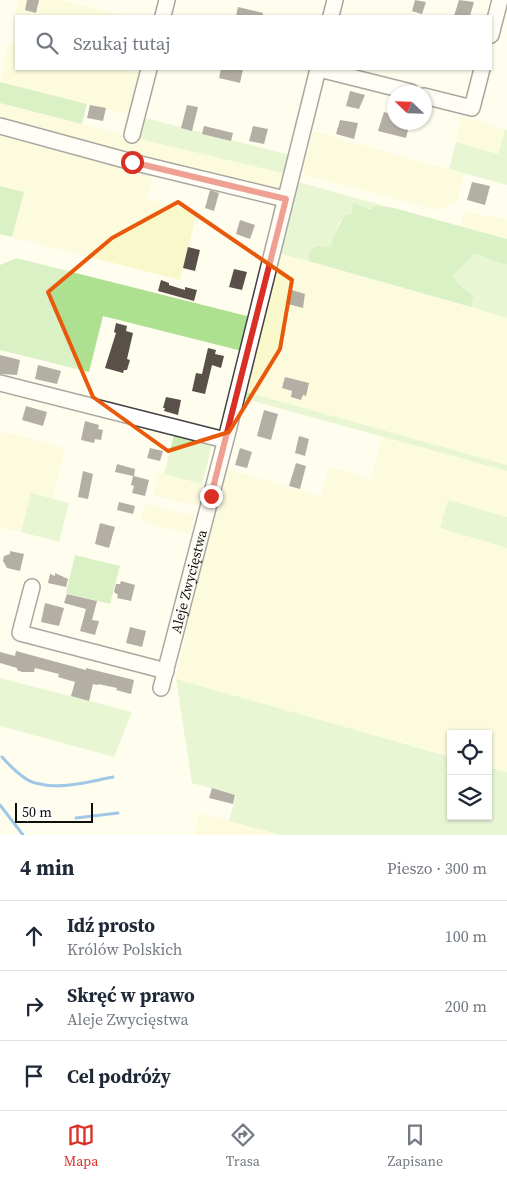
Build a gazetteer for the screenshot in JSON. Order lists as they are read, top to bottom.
{
  "streets": {
    "street": ["Aleje Zwycięstwa"]
  },
  "scale_bar": "50 m",
  "north": "top left",
  "page": {
    "search": "Szukaj tutaj",
    "scale": "50 m",
    "heading": ["4 min", "Pieszo · 300 m"],
    "list": [
      ["Idź prosto", "Królów Polskich", "100 m"],
      ["Skręć w prawo", "Aleje Zwycięstwa", "200 m"],
      "Cel podróży"
    ],
    "nav": ["Mapa", "Trasa", "Zapisane"]
  }
}
